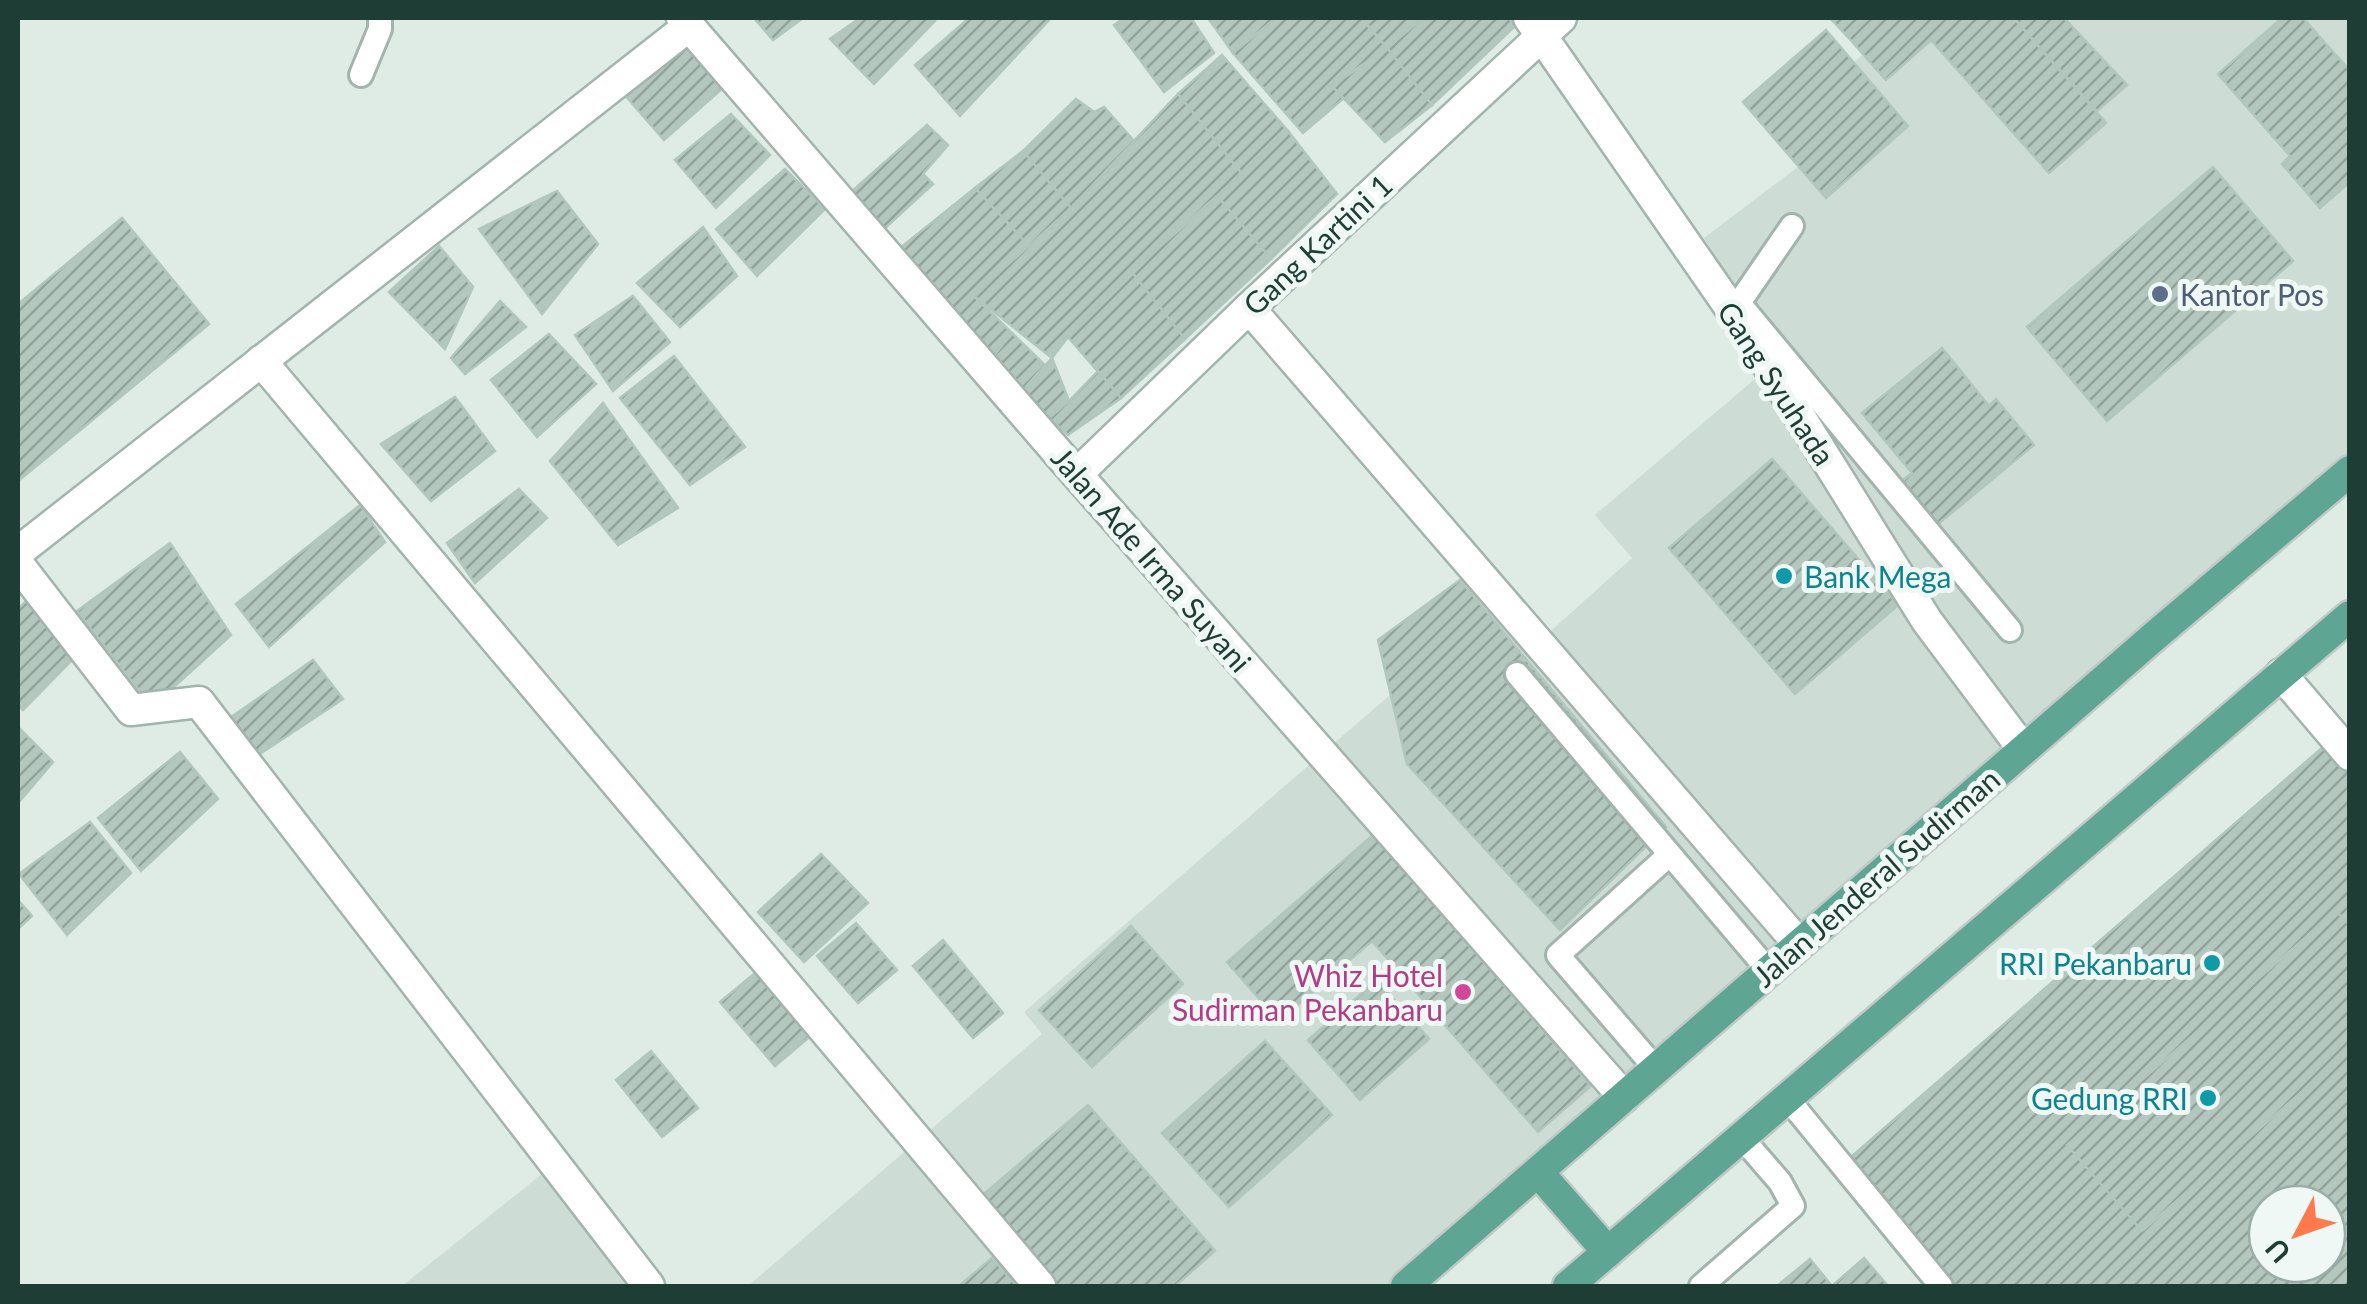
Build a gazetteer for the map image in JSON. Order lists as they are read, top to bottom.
{
  "streets": {
    "main road": ["Jalan Jenderal Sudirman"],
    "street": ["Gang Kartini 1", "Gang Syuhada", "Jalan Ade Irma Suyani"]
  },
  "crossings": [
    ["Gang Kartini 1", "Gang Syuhada"],
    ["Gang Kartini 1", "Jalan Ade Irma Suyani"],
    ["Gang Syuhada", "Jalan Jenderal Sudirman"],
    ["Jalan Ade Irma Suyani", "Jalan Jenderal Sudirman"]
  ],
  "places": [
    "Kantor Pos",
    "Bank Mega",
    "RRI Pekanbaru",
    "Whiz Hotel Sudirman Pekanbaru",
    "Gedung RRI"
  ],
  "north": "bottom left"
}
